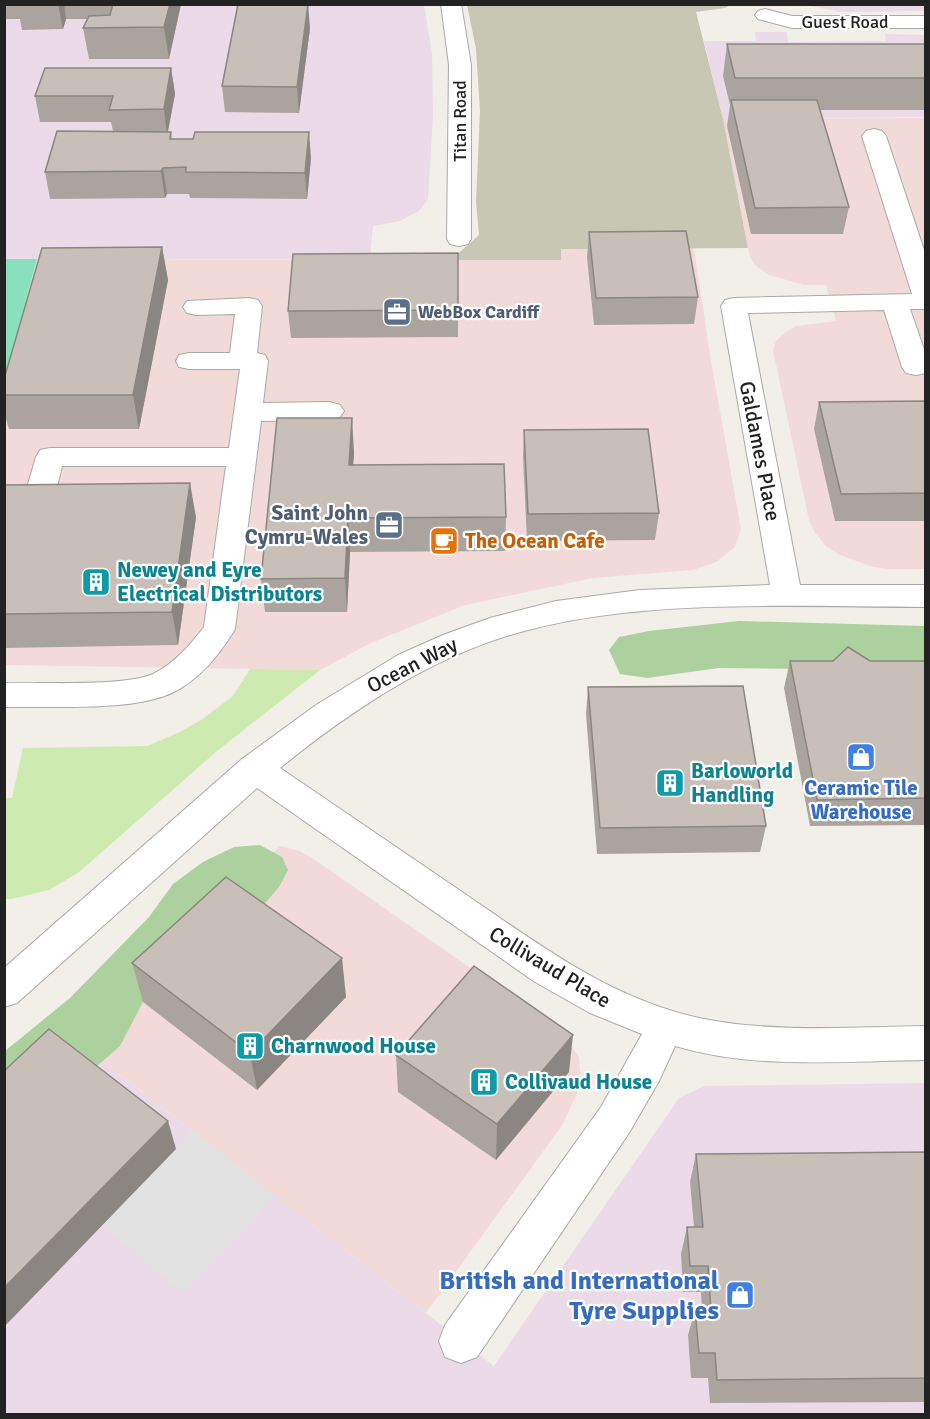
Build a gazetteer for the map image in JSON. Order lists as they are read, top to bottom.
{
  "streets": {
    "street": [
      "Guest Road",
      "Titan Road",
      "Galdames Place",
      "Ocean Way",
      "Collivaud Place"
    ]
  },
  "crossings": [
    ["Galdames Place", "Ocean Way"],
    ["Ocean Way", "Collivaud Place"]
  ],
  "places": {
    "office": ["WebBox Cardiff", "Saint John Cymru-Wales"],
    "cafe": ["The Ocean Cafe"],
    "building": [
      "Newey and Eyre Electrical Distributors",
      "Barloworld Handling",
      "Charnwood House",
      "Collivaud House"
    ],
    "shop": ["Ceramic Tile Warehouse", "British and International Tyre Supplies"]
  }
}
